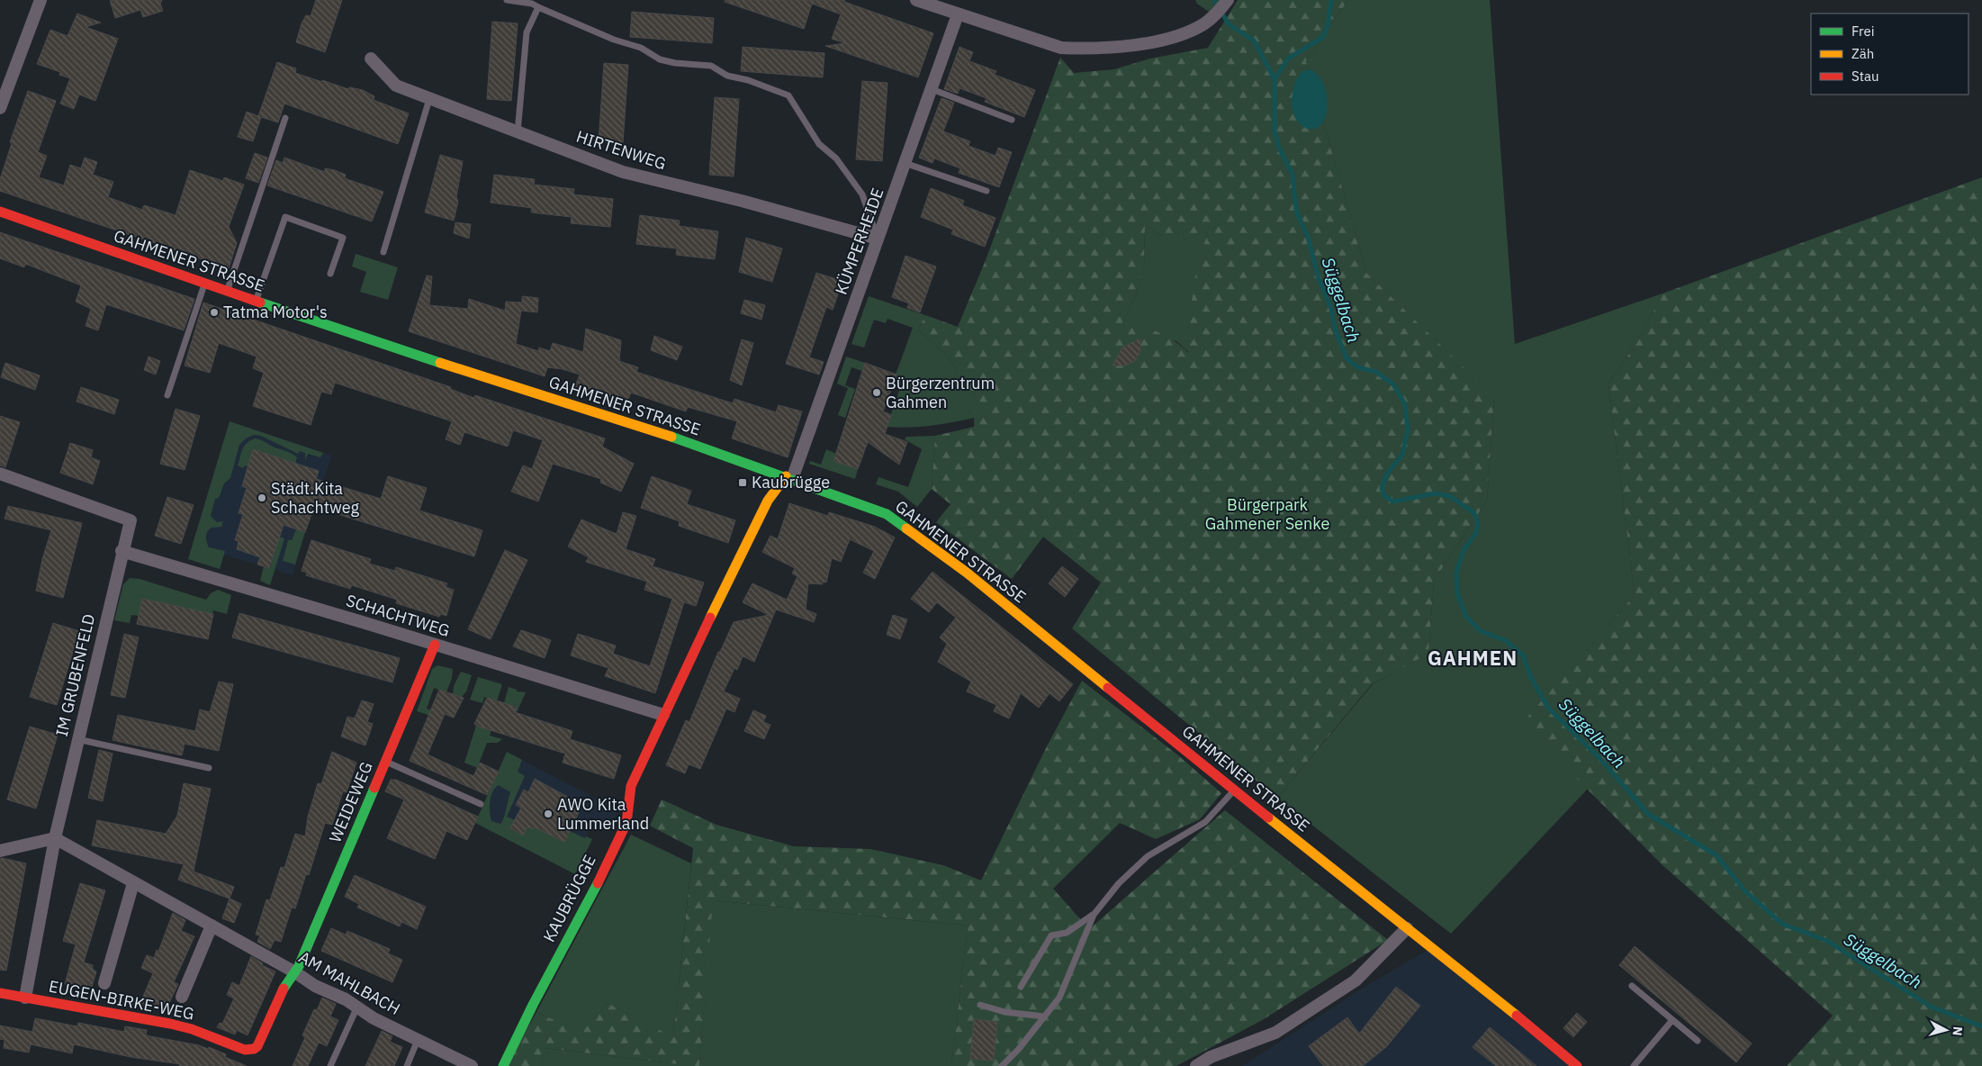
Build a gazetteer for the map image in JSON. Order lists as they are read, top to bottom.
{
  "streets": {
    "main road": [
      "GAHMENER STRASSE",
      "WEIDEWEG",
      "KAUBRÜGGE",
      "EUGEN-BIRKE-WEG"
    ],
    "street": [
      "HIRTENWEG",
      "KÜMPERHEIDE",
      "SCHACHTWEG",
      "IM GRUBENFELD",
      "AM MAHLBACH"
    ]
  },
  "crossings": [
    ["HIRTENWEG", "KÜMPERHEIDE"],
    ["KÜMPERHEIDE", "GAHMENER STRASSE"],
    ["KÜMPERHEIDE", "KAUBRÜGGE"],
    ["GAHMENER STRASSE", "KAUBRÜGGE"],
    ["SCHACHTWEG", "IM GRUBENFELD"],
    ["SCHACHTWEG", "WEIDEWEG"],
    ["SCHACHTWEG", "KAUBRÜGGE"],
    ["IM GRUBENFELD", "AM MAHLBACH"],
    ["WEIDEWEG", "AM MAHLBACH"],
    ["WEIDEWEG", "EUGEN-BIRKE-WEG"],
    ["AM MAHLBACH", "EUGEN-BIRKE-WEG"]
  ],
  "districts": ["GAHMEN"],
  "water": ["Süggelbach"],
  "parks": ["Bürgerpark Gahmener Senke"],
  "places": {
    "other": [
      "Tatma Motor's",
      "Bürgerzentrum Gahmen",
      "Städt.Kita Schachtweg",
      "AWO Kita Lummerland"
    ],
    "transit": ["Kaubrügge"]
  },
  "legend": ["Frei", "Zäh", "Stau"],
  "north": "right"
}
